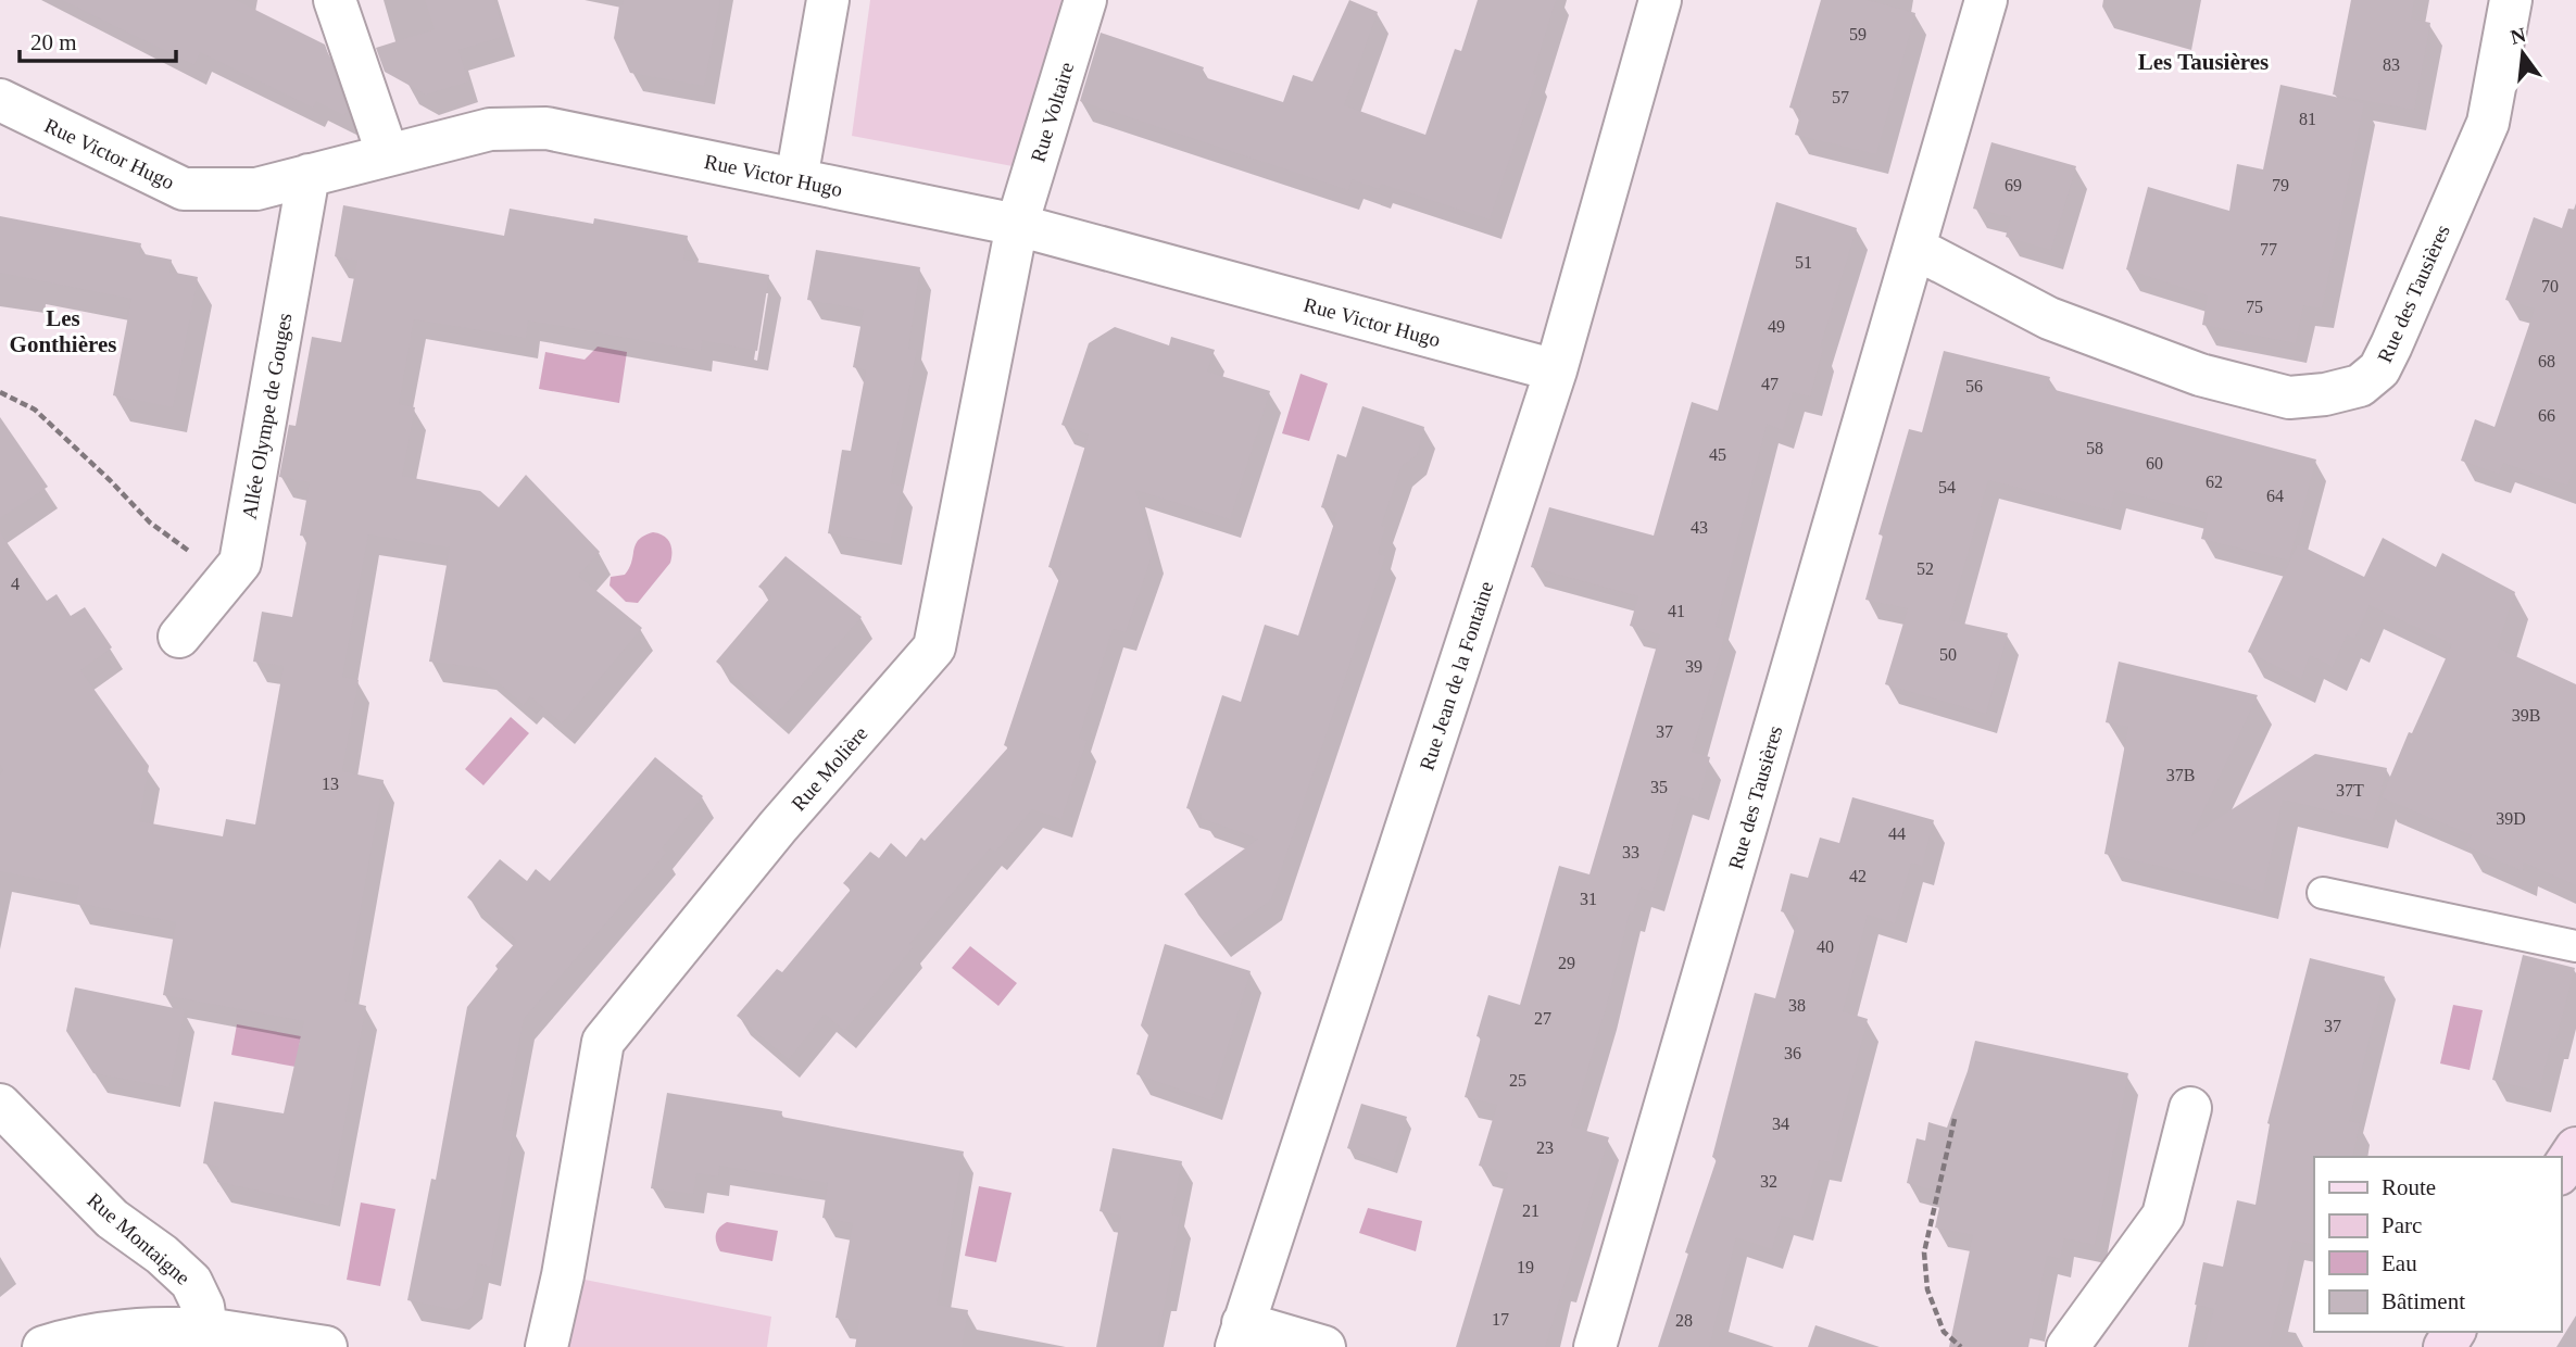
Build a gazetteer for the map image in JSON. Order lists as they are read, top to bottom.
{
  "streets": {
    "street": [
      "Rue Voltaire",
      "Rue Victor Hugo",
      "Rue des Tausières",
      "Allée Olympe de Gouges",
      "Rue Jean de la Fontaine",
      "Rue Molière",
      "Rue Montaigne"
    ]
  },
  "crossings": [
    ["Rue Voltaire", "Rue Victor Hugo"],
    ["Rue Voltaire", "Rue Molière"],
    ["Rue Victor Hugo", "Allée Olympe de Gouges"],
    ["Rue Victor Hugo", "Rue Jean de la Fontaine"],
    ["Rue Victor Hugo", "Rue Molière"]
  ],
  "districts": ["Les Tausières", "Les Gonthières"],
  "house_numbers": [
    "59",
    "83",
    "57",
    "81",
    "69",
    "79",
    "77",
    "51",
    "70",
    "75",
    "49",
    "68",
    "47",
    "56",
    "66",
    "58",
    "45",
    "60",
    "62",
    "54",
    "64",
    "43",
    "52",
    "4",
    "41",
    "50",
    "39",
    "39B",
    "37",
    "37B",
    "13",
    "35",
    "37T",
    "39D",
    "44",
    "33",
    "42",
    "31",
    "40",
    "29",
    "38",
    "27",
    "37",
    "36",
    "25",
    "34",
    "23",
    "32",
    "21",
    "19",
    "17",
    "28"
  ],
  "legend": [
    "Route",
    "Parc",
    "Eau",
    "Bâtiment"
  ],
  "scale_bar": "20 m",
  "north": "top"
}
